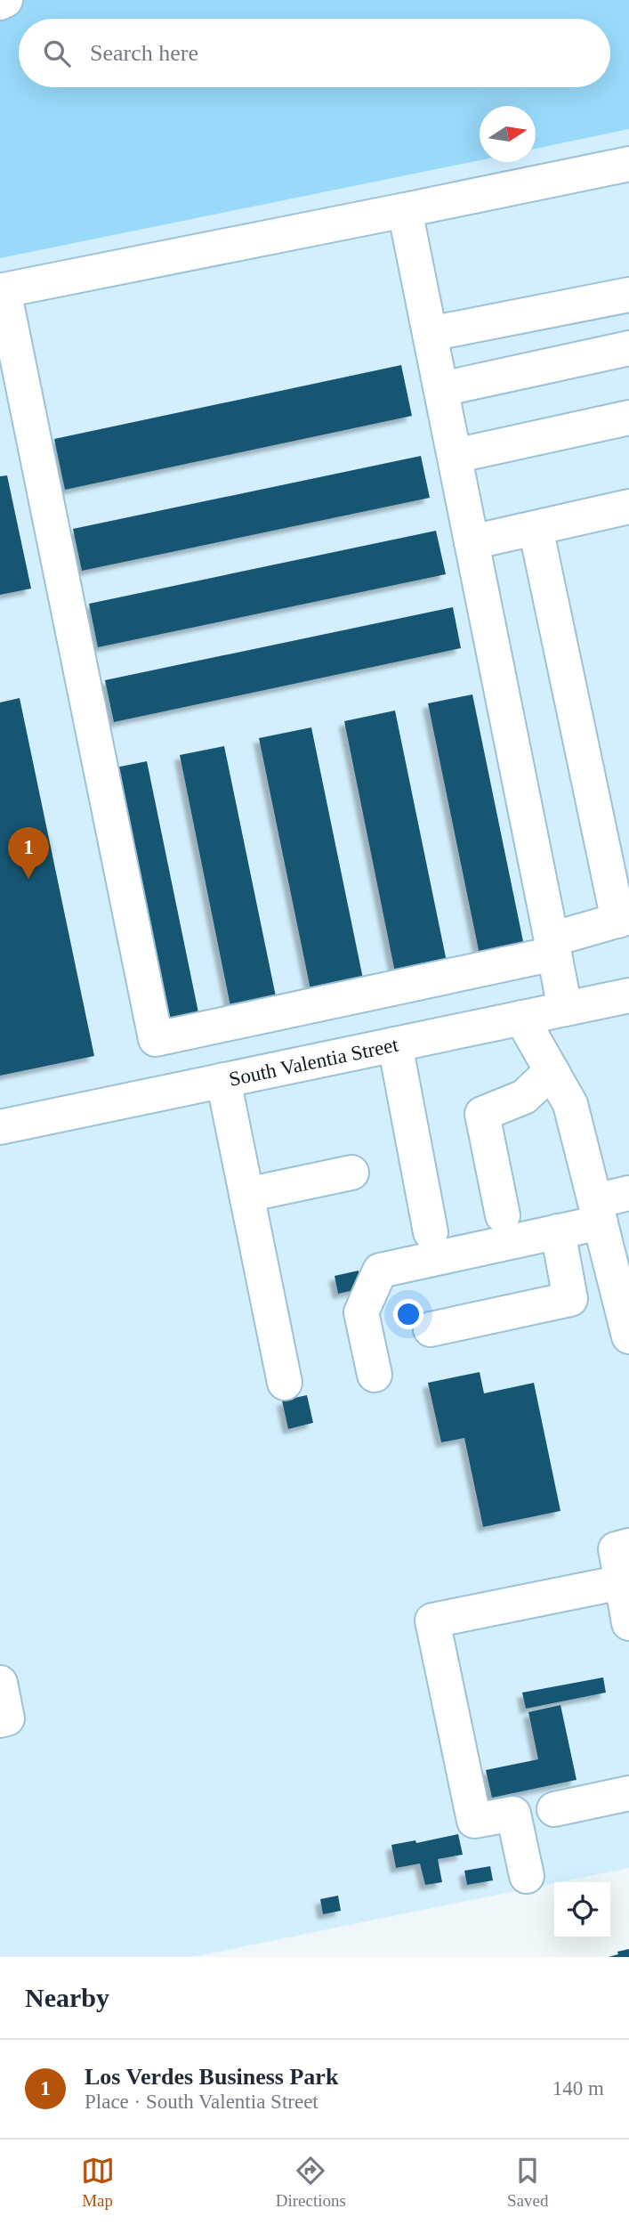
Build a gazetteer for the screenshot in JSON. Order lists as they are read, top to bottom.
{
  "streets": {
    "street": ["South Valentia Street"]
  },
  "north": "right",
  "page": {
    "search": "Search here",
    "pins": "1",
    "heading": "Nearby",
    "list": [
      {
        "mark": "1",
        "name": "Los Verdes Business Park",
        "note": "Place · South Valentia Street",
        "value": "140 m"
      }
    ],
    "nav": ["Map", "Directions", "Saved"]
  }
}
